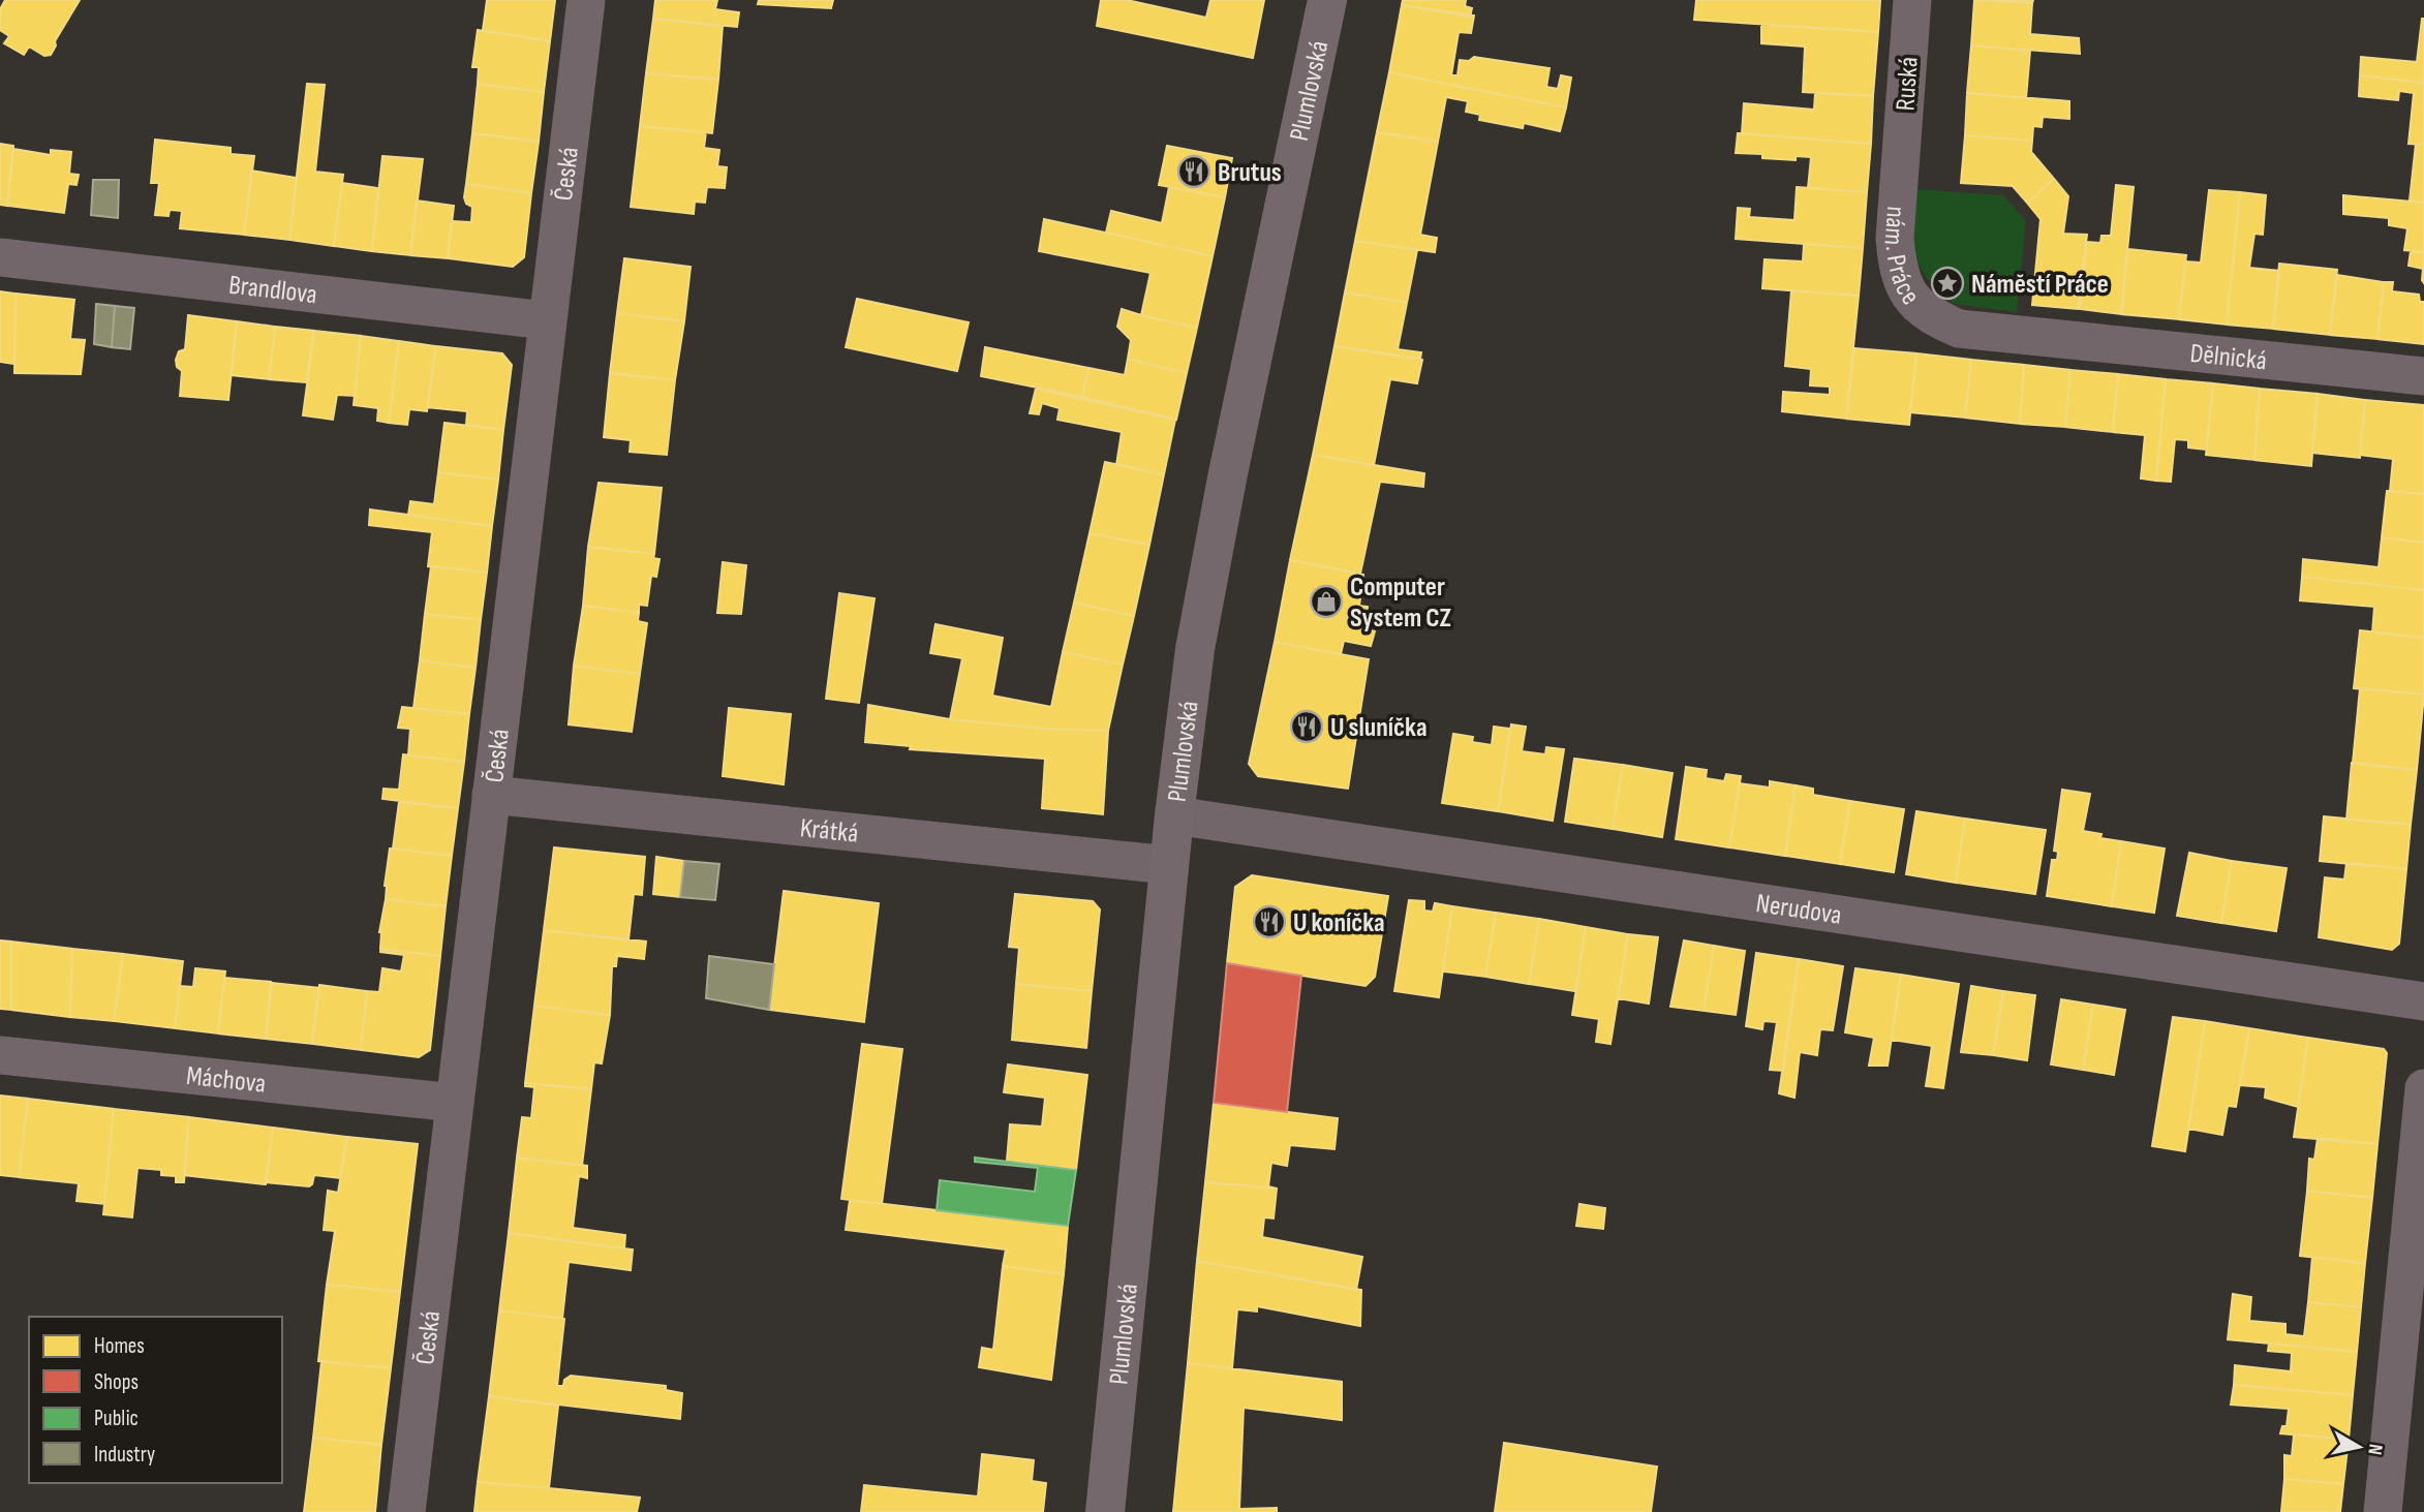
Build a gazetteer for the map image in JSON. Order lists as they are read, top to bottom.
{
  "streets": {
    "main road": ["Plumlovská"],
    "street": [
      "Ruská",
      "Česká",
      "nám. Práce",
      "Brandlova",
      "Dělnická",
      "Krátká",
      "Nerudova",
      "Máchova"
    ]
  },
  "crossings": [
    ["Ruská", "nám. Práce"],
    ["Plumlovská", "Krátká"],
    ["Plumlovská", "Nerudova"],
    ["Česká", "Brandlova"],
    ["Česká", "Krátká"],
    ["Česká", "Máchova"],
    ["nám. Práce", "Dělnická"]
  ],
  "places": {
    "restaurant": ["Brutus", "U sluníčka", "U koníčka"],
    "place": ["Náměstí Práce"],
    "shop": ["Computer System CZ"]
  },
  "legend": [
    "Homes",
    "Shops",
    "Public",
    "Industry"
  ],
  "north": "right"
}
